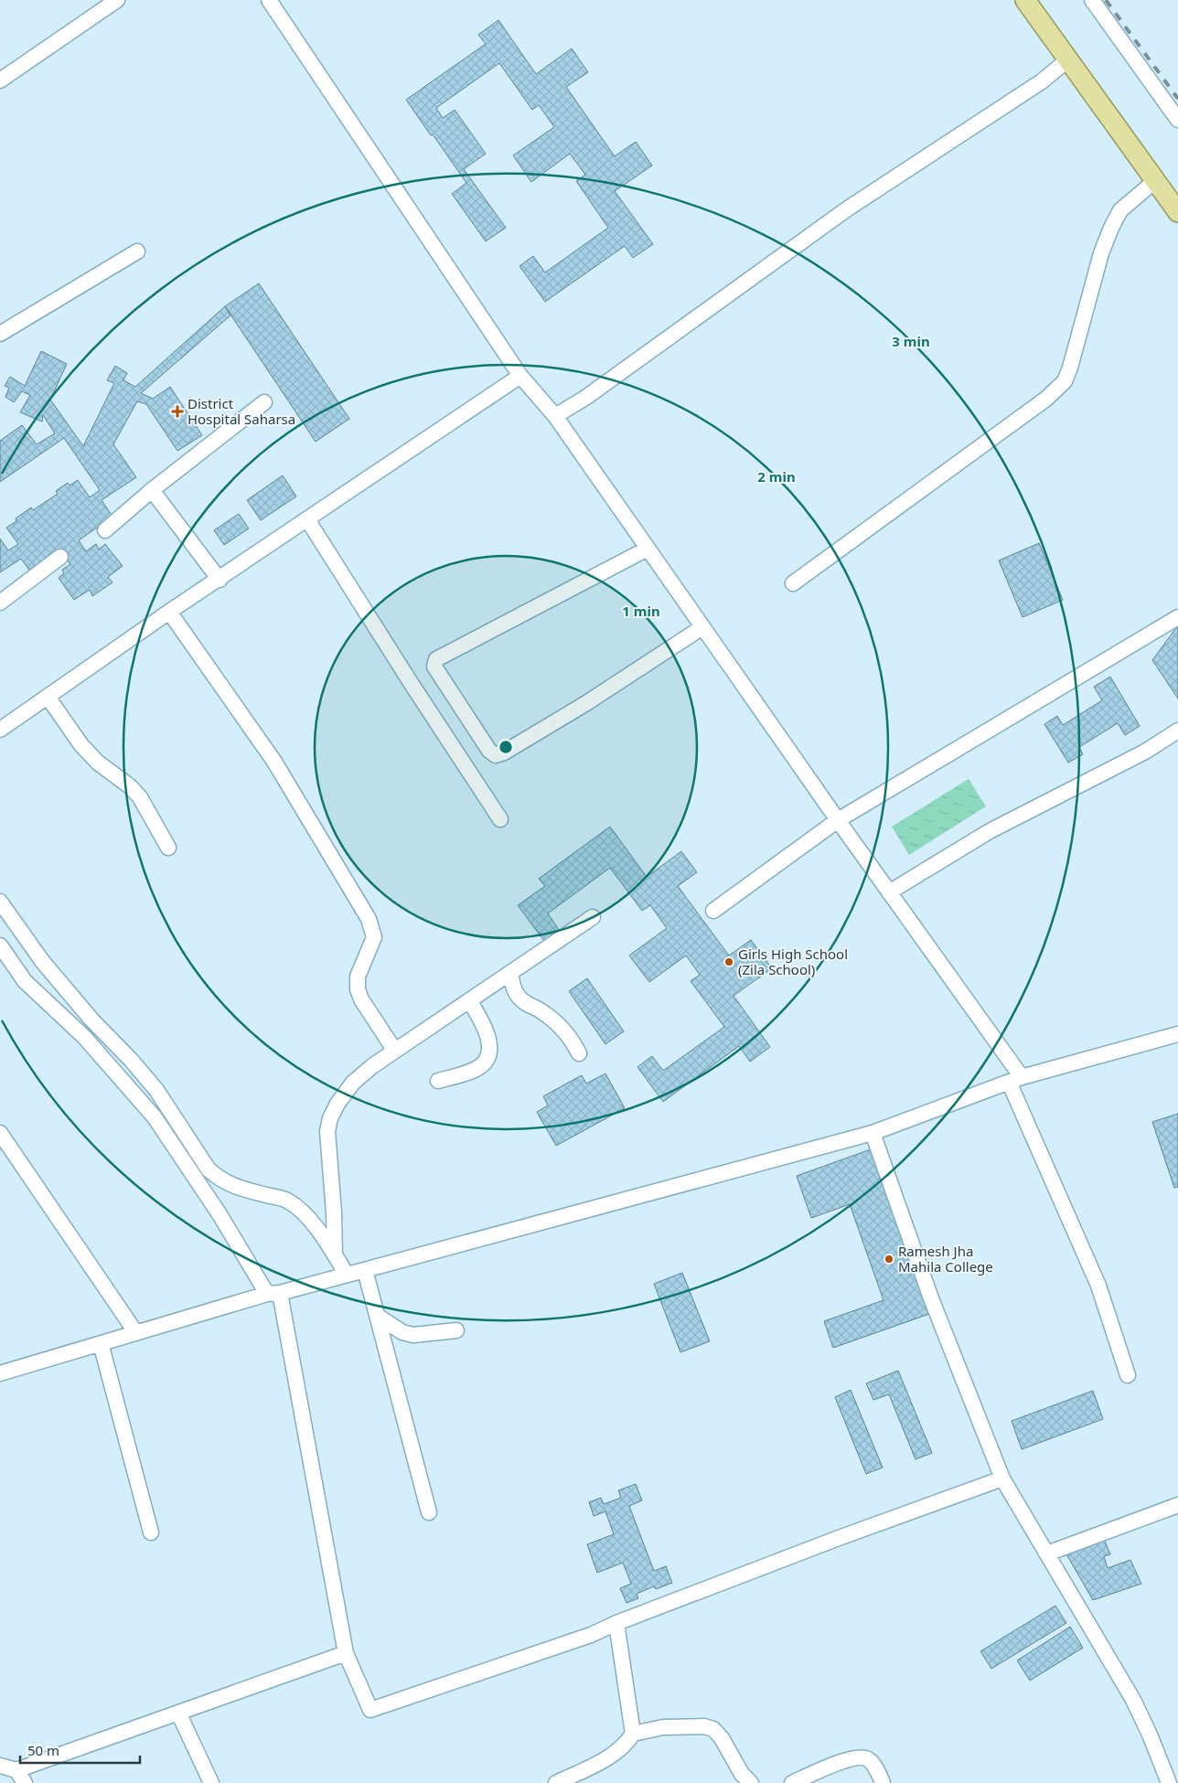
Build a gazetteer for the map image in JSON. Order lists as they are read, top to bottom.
{
  "places": {
    "health": ["District Hospital Saharsa"],
    "other": ["Girls High School (Zila School)", "Ramesh Jha Mahila College"]
  },
  "scale_bar": "50 m",
  "rings": ["3 min", "2 min", "1 min"]
}
